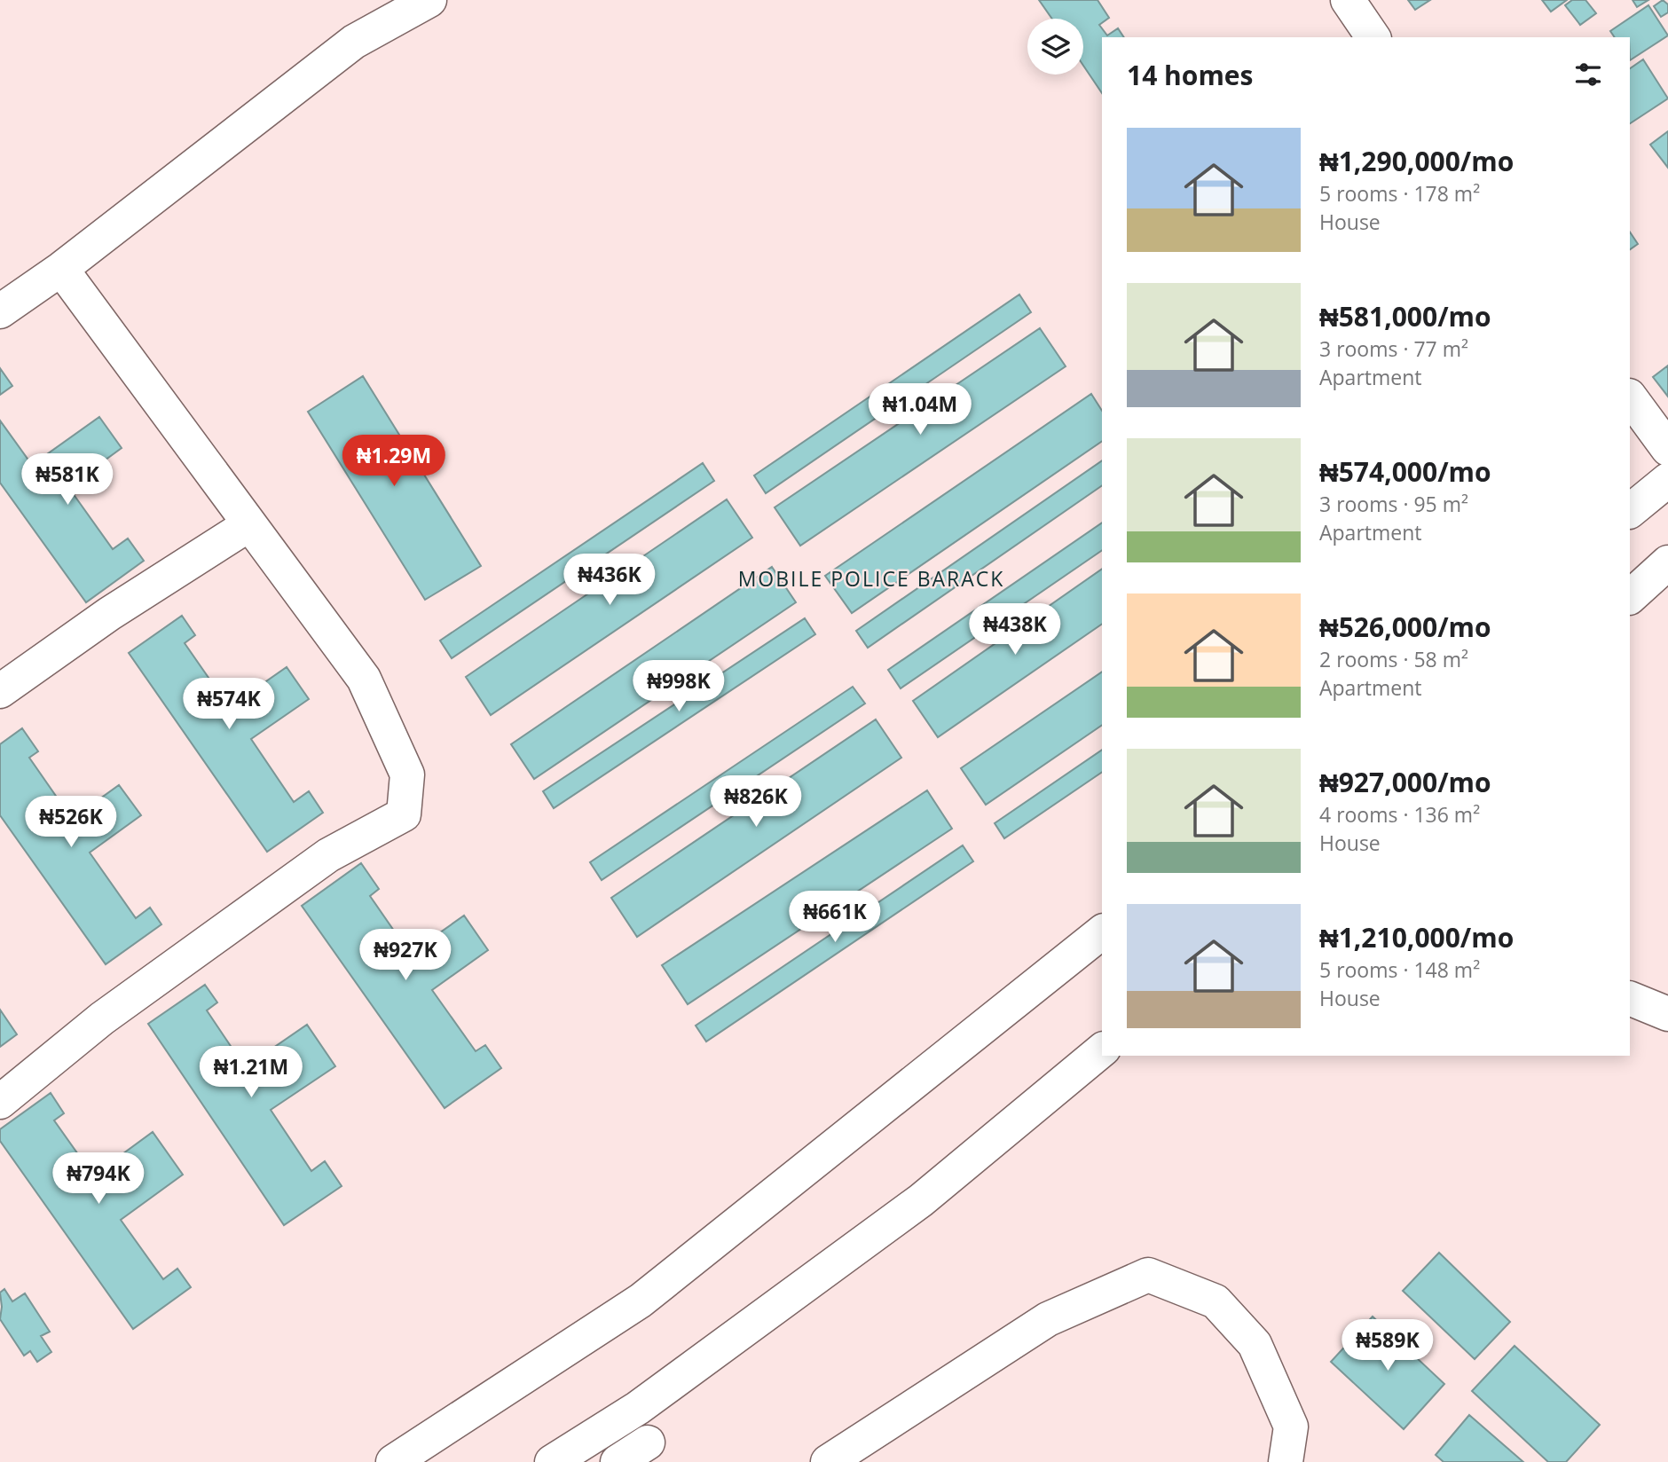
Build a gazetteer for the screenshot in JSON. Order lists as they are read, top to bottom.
{
  "districts": ["MOBILE POLICE BARACK"],
  "page": {
    "heading": "14 homes",
    "list": [
      {
        "name": "₦1,290,000/mo",
        "note": "5 rooms · 178 m² · House"
      },
      {
        "name": "₦581,000/mo",
        "note": "3 rooms · 77 m² · Apartment"
      },
      {
        "name": "₦574,000/mo",
        "note": "3 rooms · 95 m² · Apartment"
      },
      {
        "name": "₦526,000/mo",
        "note": "2 rooms · 58 m² · Apartment"
      },
      {
        "name": "₦927,000/mo",
        "note": "4 rooms · 136 m² · House"
      },
      {
        "name": "₦1,210,000/mo",
        "note": "5 rooms · 148 m² · House"
      }
    ],
    "price": [
      "₦1.04M",
      "₦1.29M",
      "₦581K",
      "₦436K",
      "₦438K",
      "₦998K",
      "₦574K",
      "₦826K",
      "₦526K",
      "₦661K",
      "₦927K",
      "₦1.21M",
      "₦794K",
      "₦589K"
    ]
  }
}
